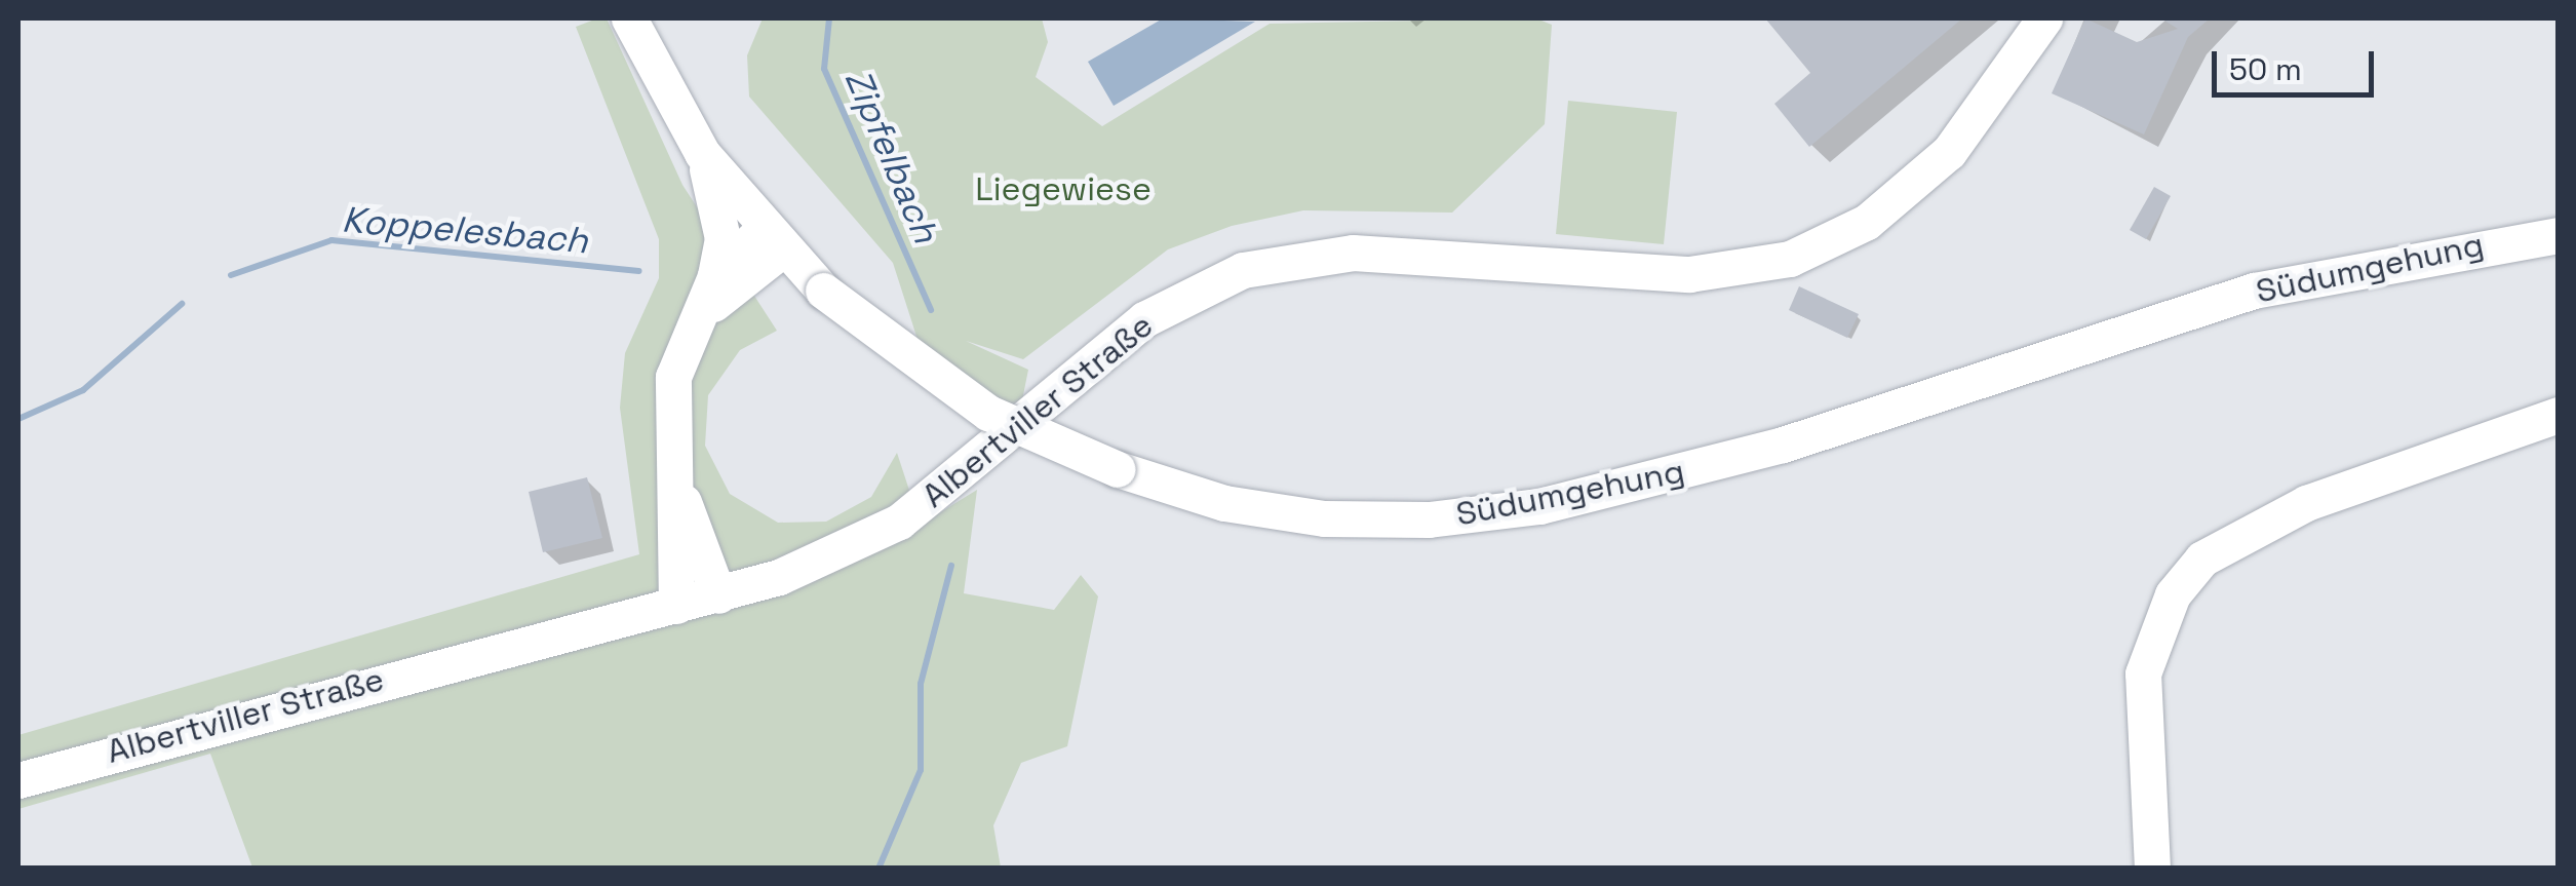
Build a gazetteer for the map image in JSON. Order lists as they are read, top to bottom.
{
  "streets": {
    "street": ["Südumgehung", "Albertviller Straße"]
  },
  "water": ["Zipfelbach", "Koppelesbach"],
  "parks": ["Liegewiese"],
  "scale_bar": "50 m"
}
